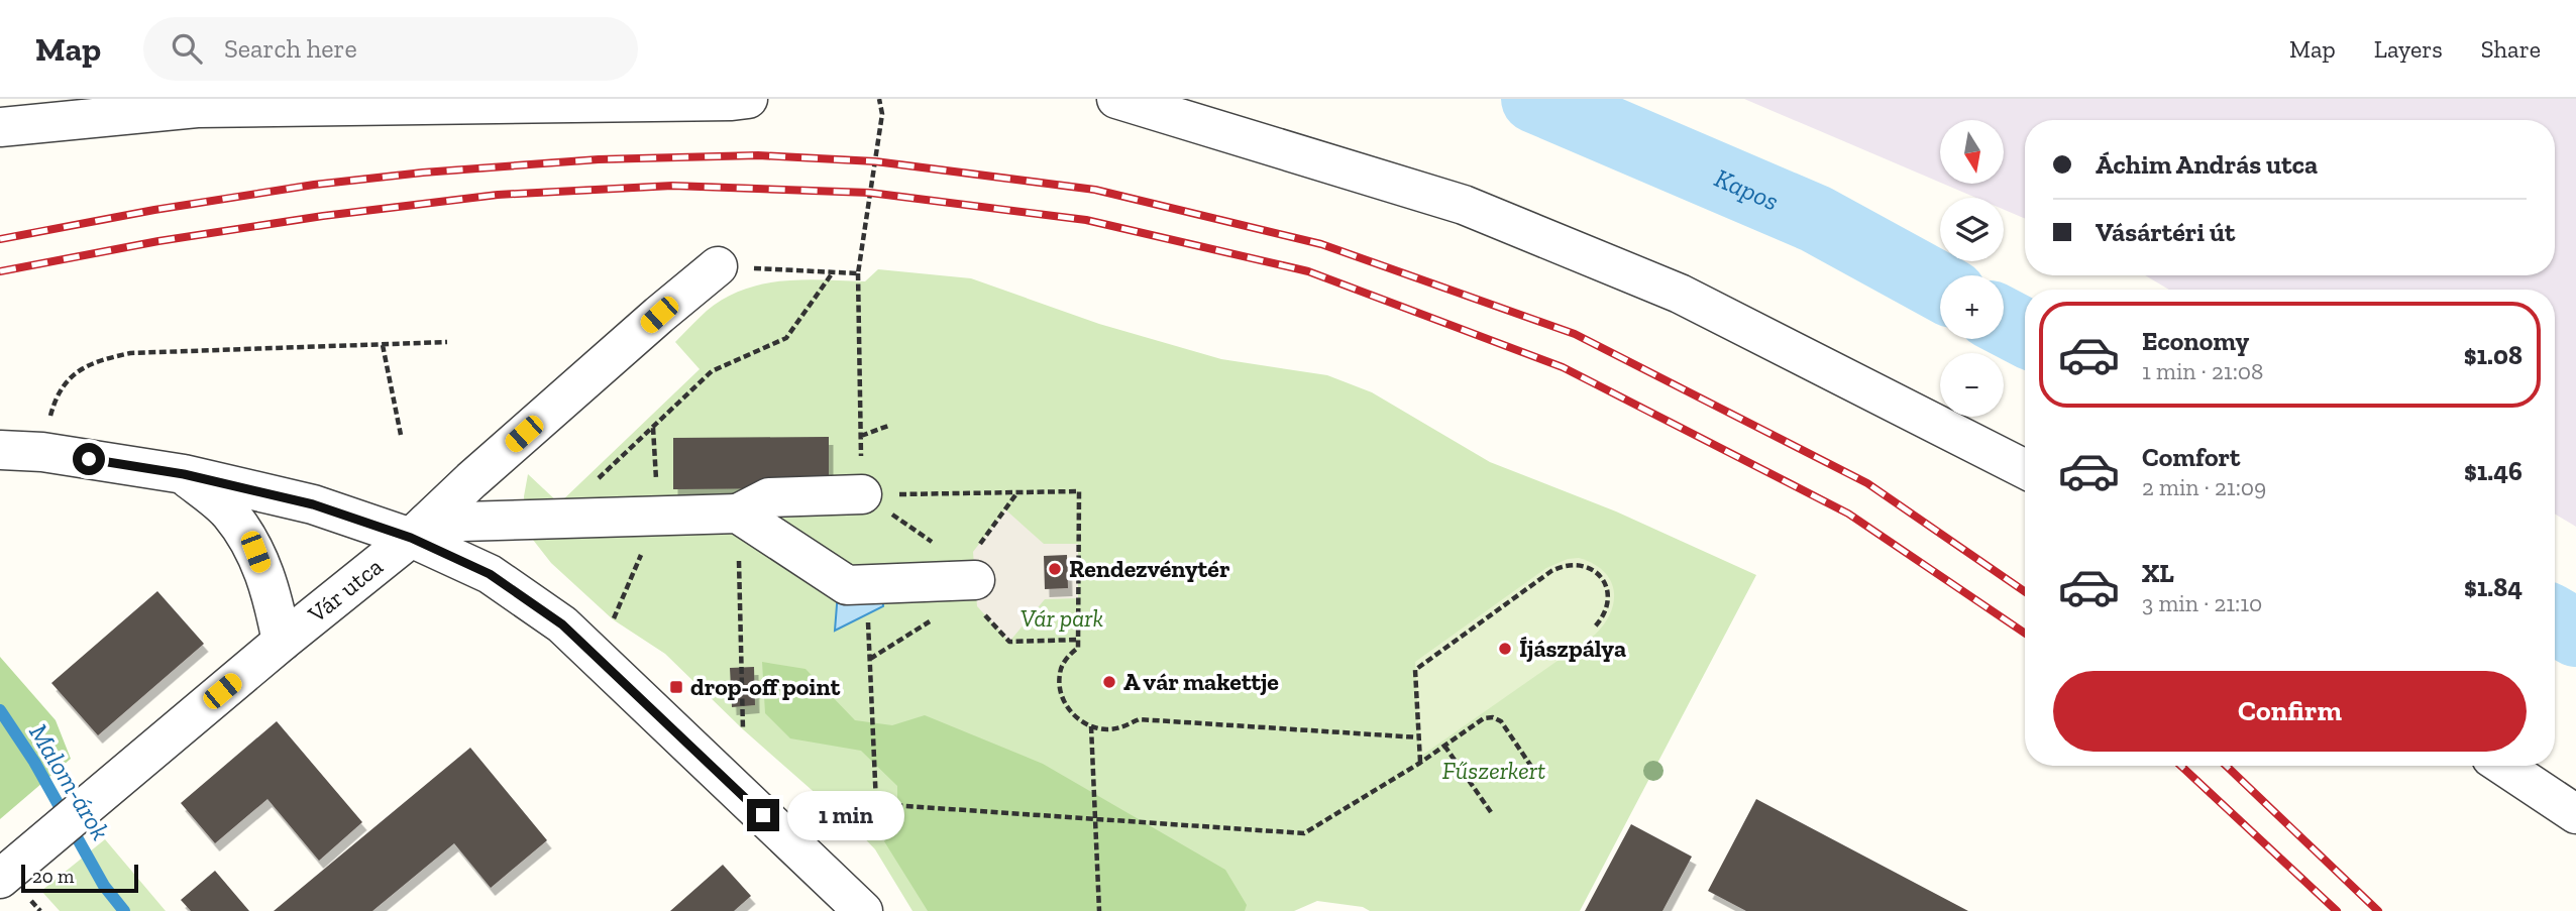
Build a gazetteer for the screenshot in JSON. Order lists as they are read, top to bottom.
{
  "streets": {
    "street": ["Vár utca"]
  },
  "water": ["Kapos", "Malom-árok"],
  "parks": ["Vár park", "Fűszerkert"],
  "places": {
    "other": ["Rendezvénytér", "Íjászpálya", "A vár makettje"],
    "transit": ["drop-off point"]
  },
  "scale_bar": "20 m",
  "north": "bottom",
  "page": {
    "header": "Map",
    "search": "Search here",
    "nav": ["Map", "Layers", "Share"],
    "map_buttons": ["+", "−"],
    "banner": ["Áchim András utca", "Vásártéri út"],
    "list": [
      {
        "name": "Economy",
        "note": "1 min · 21:08",
        "value": "$1.08"
      },
      {
        "name": "Comfort",
        "note": "2 min · 21:09",
        "value": "$1.46"
      },
      {
        "name": "XL",
        "note": "3 min · 21:10",
        "value": "$1.84"
      }
    ],
    "buttons": "Confirm",
    "bubble": "1 min",
    "scale": "20 m"
  }
}
